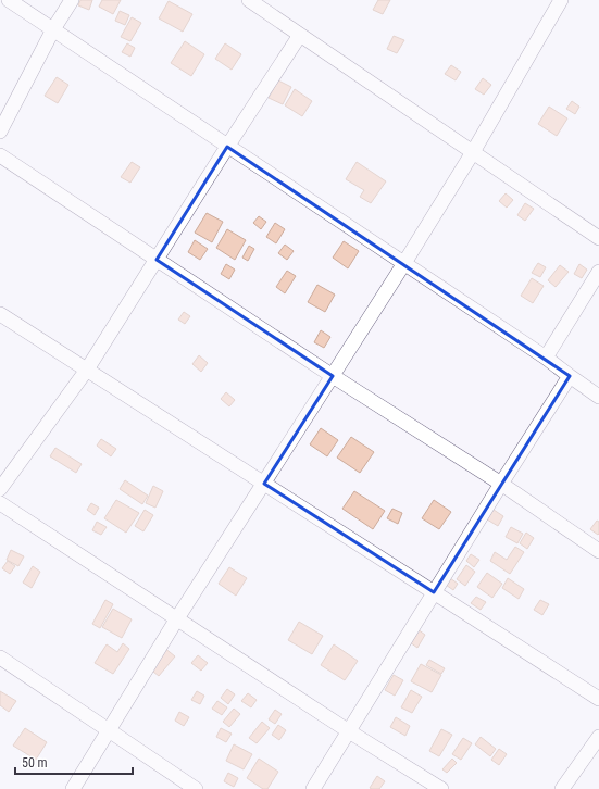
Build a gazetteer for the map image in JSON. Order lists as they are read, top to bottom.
{
  "scale_bar": "50 m"
}
